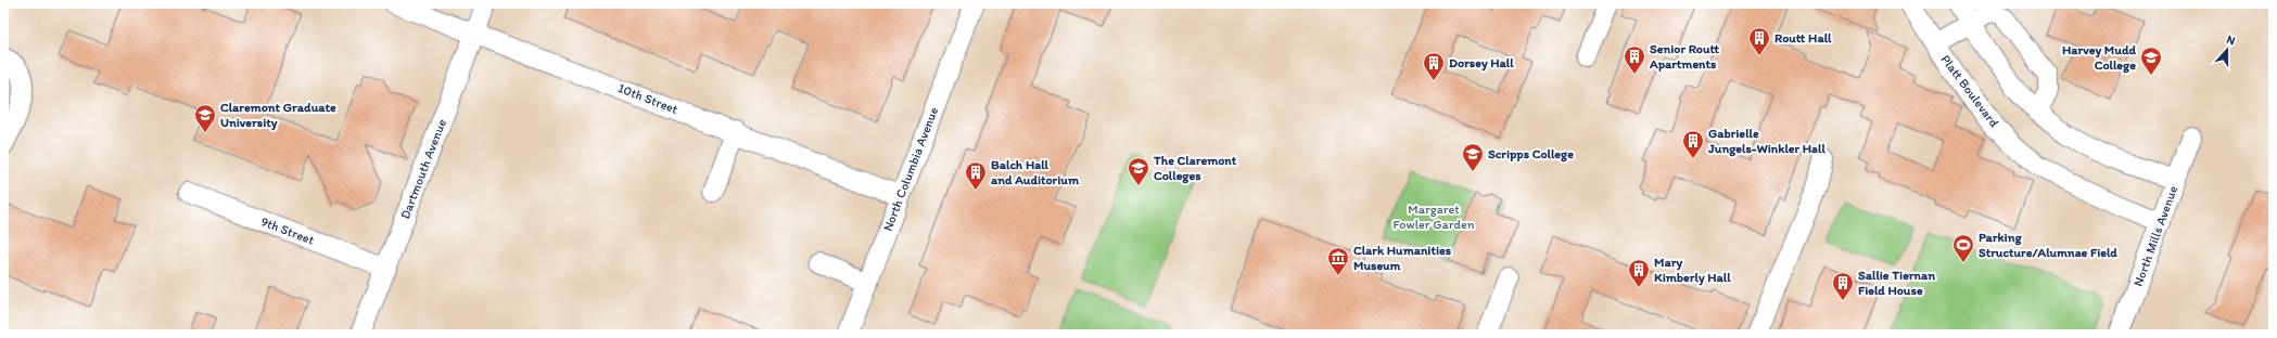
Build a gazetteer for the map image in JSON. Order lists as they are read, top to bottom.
{
  "streets": {
    "street": [
      "Platt Boulevard",
      "10th Street",
      "Dartmouth Avenue",
      "North Columbia Avenue",
      "9th Street",
      "North Mills Avenue"
    ]
  },
  "crossings": [
    ["Platt Boulevard", "North Mills Avenue"],
    ["10th Street", "Dartmouth Avenue"],
    ["10th Street", "North Columbia Avenue"],
    ["Dartmouth Avenue", "9th Street"]
  ],
  "parks": ["Margaret Fowler Garden"],
  "places": {
    "building": [
      "Routt Hall",
      "Senior Routt Apartments",
      "Dorsey Hall",
      "Gabrielle Jungels-Winkler Hall",
      "Balch Hall and Auditorium",
      "Mary Kimberly Hall",
      "Sallie Tiernan Field House"
    ],
    "school or university": [
      "Harvey Mudd College",
      "Claremont Graduate University",
      "Scripps College",
      "The Claremont Colleges"
    ],
    "sports": ["Parking Structure/Alumnae Field"],
    "museum": ["Clark Humanities Museum"]
  },
  "north": "top"
}
